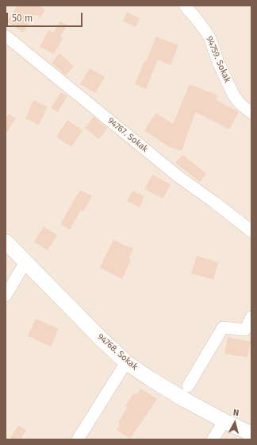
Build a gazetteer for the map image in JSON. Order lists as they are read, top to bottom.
{
  "streets": {
    "street": ["94759. Sokak", "94767. Sokak", "94768. Sokak"]
  },
  "scale_bar": "50 m",
  "north": "top"
}
